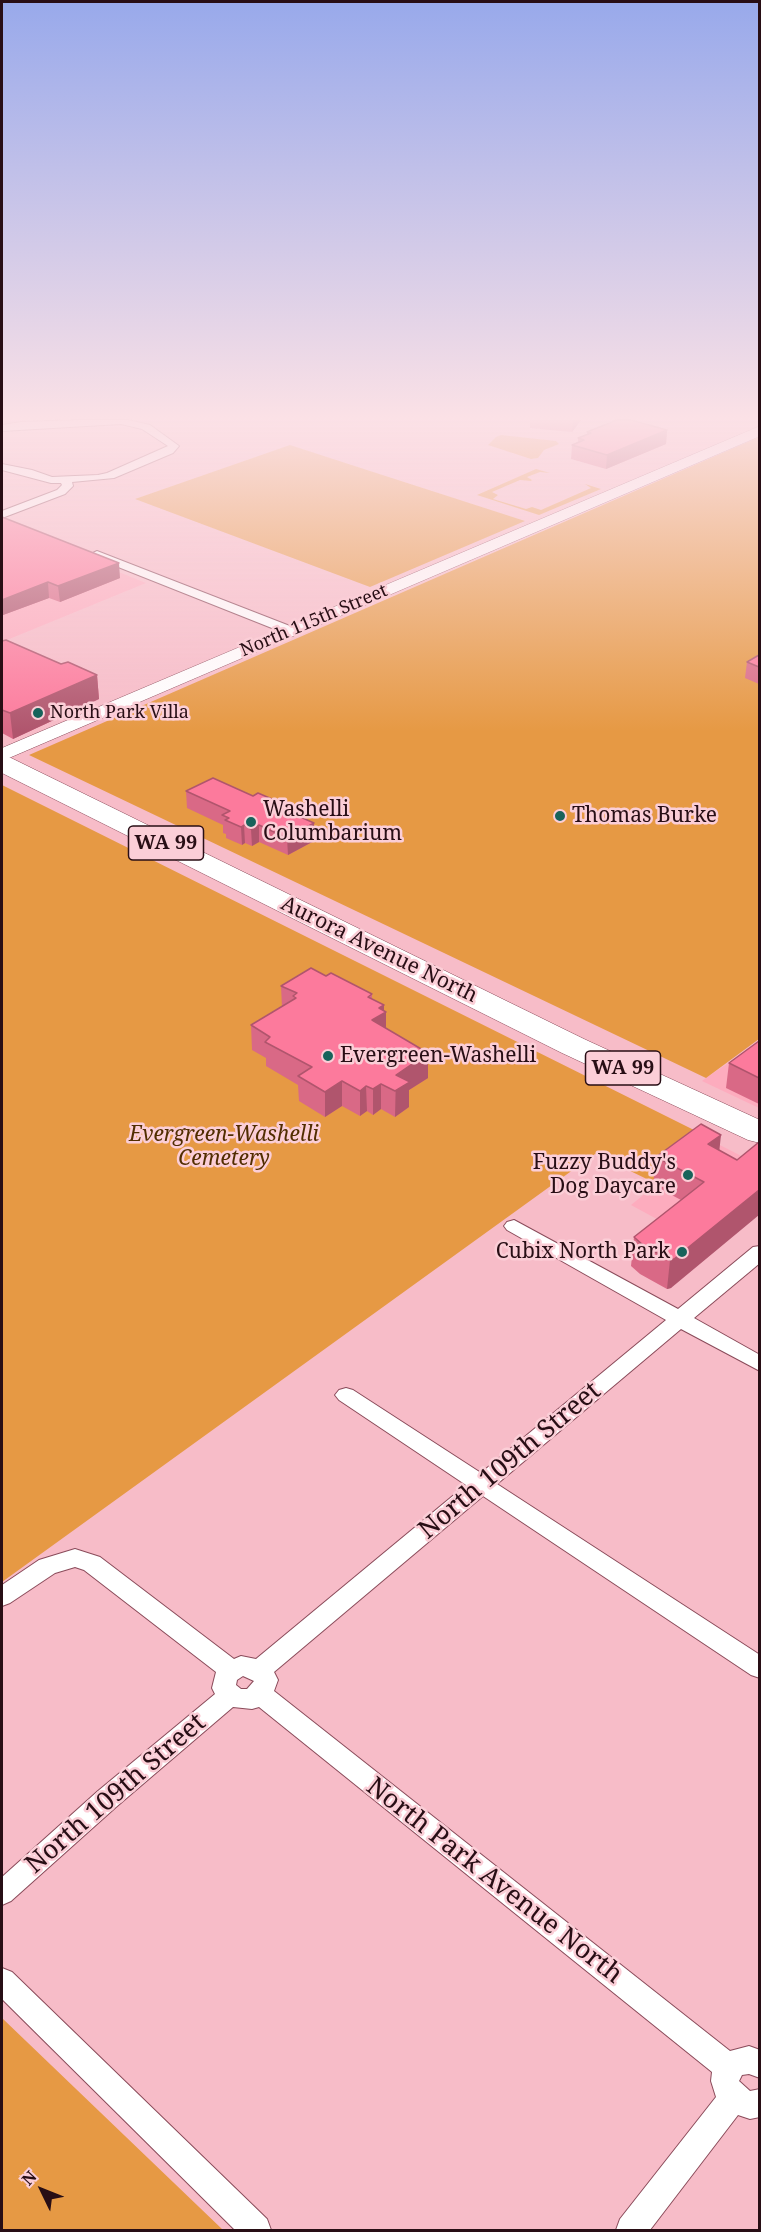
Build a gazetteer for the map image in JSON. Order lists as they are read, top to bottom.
{
  "streets": {
    "highway": ["WA 99", "Aurora Avenue North"],
    "street": ["North 115th Street", "North 109th Street", "North Park Avenue North"]
  },
  "crossings": [
    ["North 109th Street", "North Park Avenue North"]
  ],
  "parks": ["Evergreen-Washelli Cemetery"],
  "places": [
    "North Park Villa",
    "Thomas Burke",
    "Washelli Columbarium",
    "Evergreen-Washelli",
    "Fuzzy Buddy's Dog Daycare",
    "Cubix North Park"
  ],
  "north": "top left"
}
